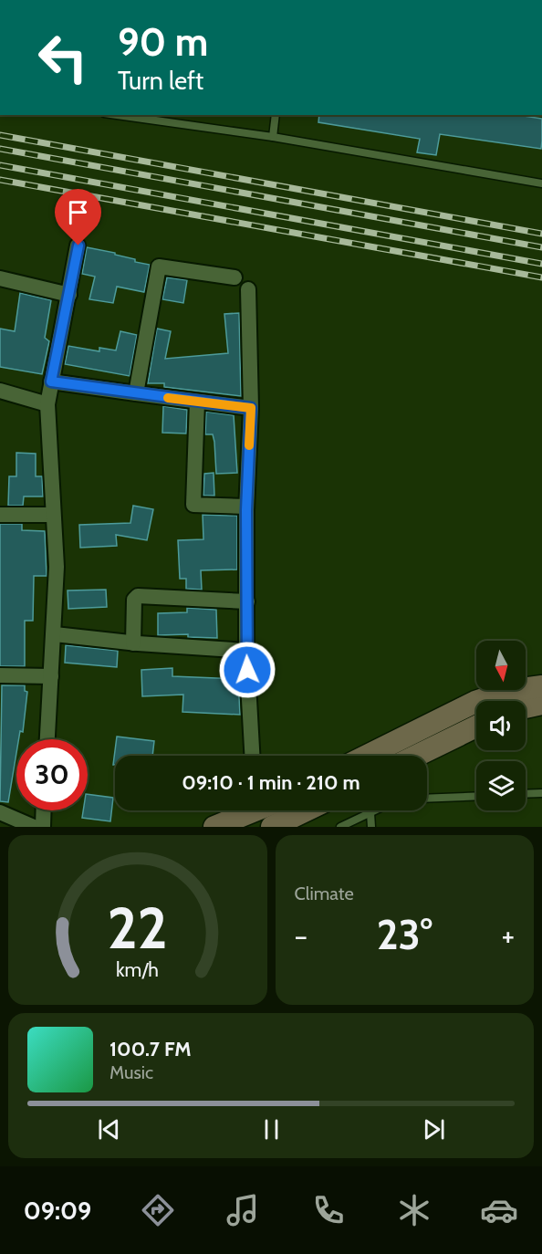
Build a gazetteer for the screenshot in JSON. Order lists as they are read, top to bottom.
{
  "north": "bottom",
  "page": {
    "turn": ["90 m", "Turn left"],
    "limit": "30",
    "trip": "09:10 · 1 min · 210 m",
    "tile": "Climate",
    "heat": ["−", "23°", "+"],
    "song": ["100.7 FM", "Music"],
    "tabs": "09:09",
    "gauge": ["22", "km/h"]
  }
}
